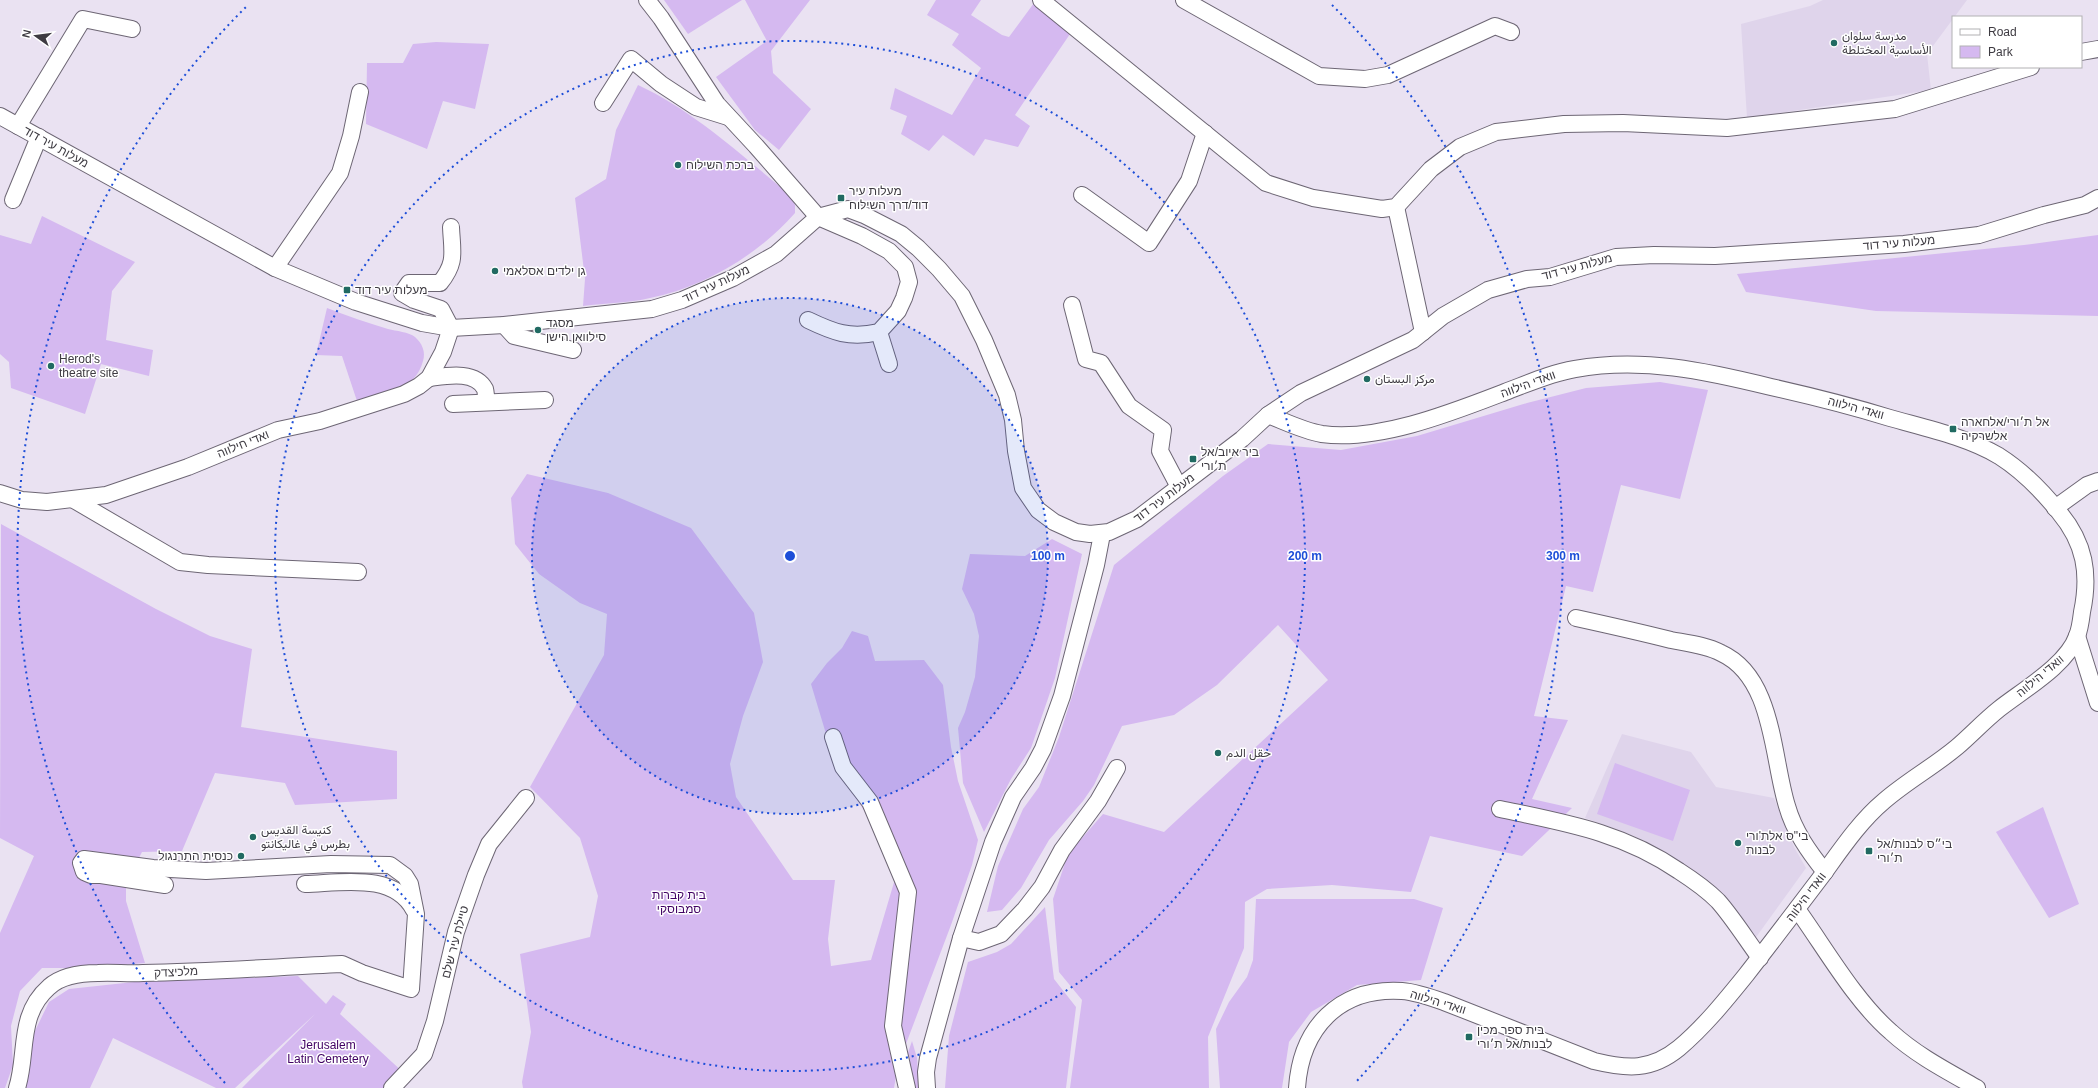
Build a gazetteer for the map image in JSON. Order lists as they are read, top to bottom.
{
  "streets": {
    "street": [
      "מעלות עיר דוד",
      "וואדי הילווה",
      "ואדי חילווה",
      "טיילת עיר שלם",
      "מלכיצדק"
    ]
  },
  "crossings": [
    ["מעלות עיר דוד", "וואדי הילווה"],
    ["מעלות עיר דוד", "ואדי חילווה"]
  ],
  "parks": ["בית קברות סמבוסקי", "Jerusalem Latin Cemetery"],
  "places": {
    "other": [
      "مدرسة سلوان الأساسية المختلطة",
      "ברכת השילוח",
      "גן ילדים אסלאמי",
      "מסגד סילוואן הישן",
      "Herod's theatre site",
      "مركز البستان",
      "حقل الدم",
      "كنيسة القديس بطرس في غاليكانتو",
      "בי\"ס אלת'ורי לבנות",
      "כנסית התרנגול"
    ],
    "transit": [
      "מעלות עיר דוד/דרך השילוח",
      "מעלות עיר דוד",
      "אל ת׳ורי/אלחארה אלשרקיה",
      "ביר איוב/אל ת׳ורי",
      "בי״ס לבנות/אל ת׳ורי",
      "בית ספר מכין לבנות/אל ת׳ורי"
    ]
  },
  "legend": ["Road", "Park"],
  "north": "left",
  "rings": ["100 m", "200 m", "300 m"]
}
